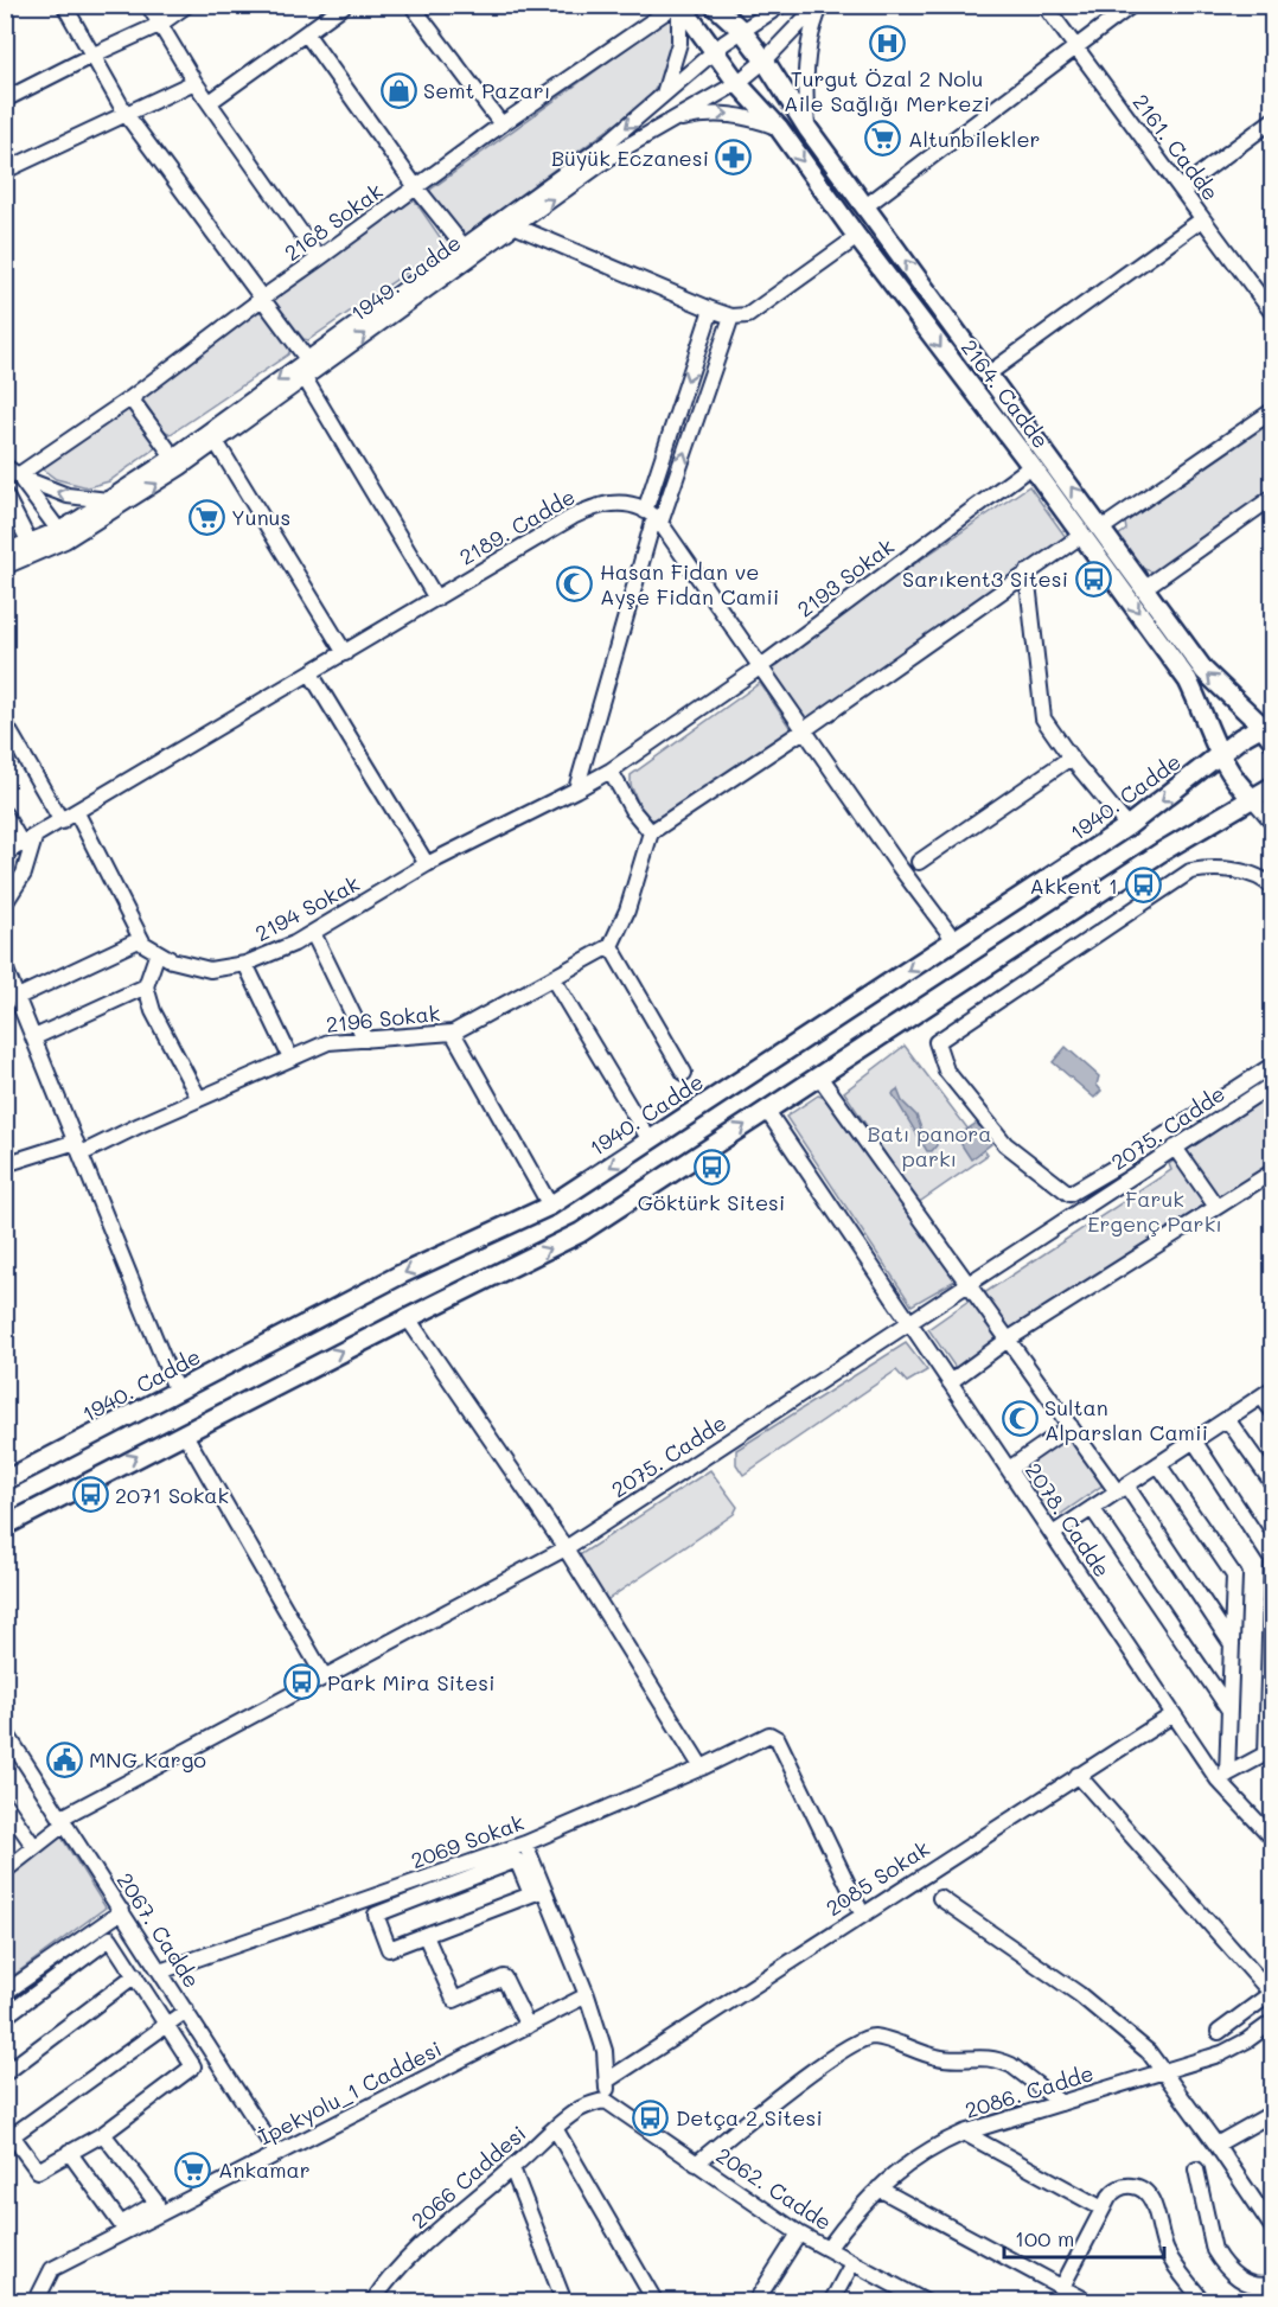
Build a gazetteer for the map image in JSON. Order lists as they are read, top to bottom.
{
  "streets": {
    "main road": ["2164. Cadde", "1940. Cadde"],
    "street": [
      "2161. Cadde",
      "2168 Sokak",
      "1949. Cadde",
      "2189. Cadde",
      "2193 Sokak",
      "2194 Sokak",
      "2196 Sokak",
      "2075. Cadde",
      "2078. Cadde",
      "2069 Sokak",
      "2085 Sokak",
      "2067. Cadde",
      "2086. Cadde",
      "İpekyolu_1 Caddesi",
      "2066 Caddesi",
      "2062. Cadde"
    ]
  },
  "crossings": [
    ["2168 Sokak", "2164. Cadde"],
    ["1949. Cadde", "2164. Cadde"],
    ["2164. Cadde", "2193 Sokak"],
    ["2164. Cadde", "1940. Cadde"],
    ["2189. Cadde", "2194 Sokak"],
    ["2193 Sokak", "2194 Sokak"],
    ["2075. Cadde", "2078. Cadde"],
    ["2075. Cadde", "2067. Cadde"],
    ["2078. Cadde", "2085 Sokak"],
    ["2069 Sokak", "2085 Sokak"],
    ["2069 Sokak", "2067. Cadde"],
    ["2067. Cadde", "İpekyolu_1 Caddesi"],
    ["2086. Cadde", "2062. Cadde"],
    ["2066 Caddesi", "2062. Cadde"]
  ],
  "parks": ["Batı panora parkı", "Faruk Ergenç Parkı"],
  "places": {
    "hospital": ["Turgut Özal 2 Nolu Aile Sağlığı Merkezi"],
    "shop": ["Semt Pazarı"],
    "supermarket": ["Altunbilekler", "Yunus", "Ankamar"],
    "pharmacy": ["Büyük Eczanesi"],
    "bus stop": [
      "Sarıkent3 Sitesi",
      "Akkent 1",
      "Göktürk Sitesi",
      "2071 Sokak",
      "Park Mira Sitesi",
      "Detça 2 Sitesi"
    ],
    "mosque": ["Hasan Fidan ve Ayşe Fidan Camii", "Sultan Alparslan Camii"],
    "public building": ["MNG Kargo"]
  },
  "scale_bar": "100 m"
}
